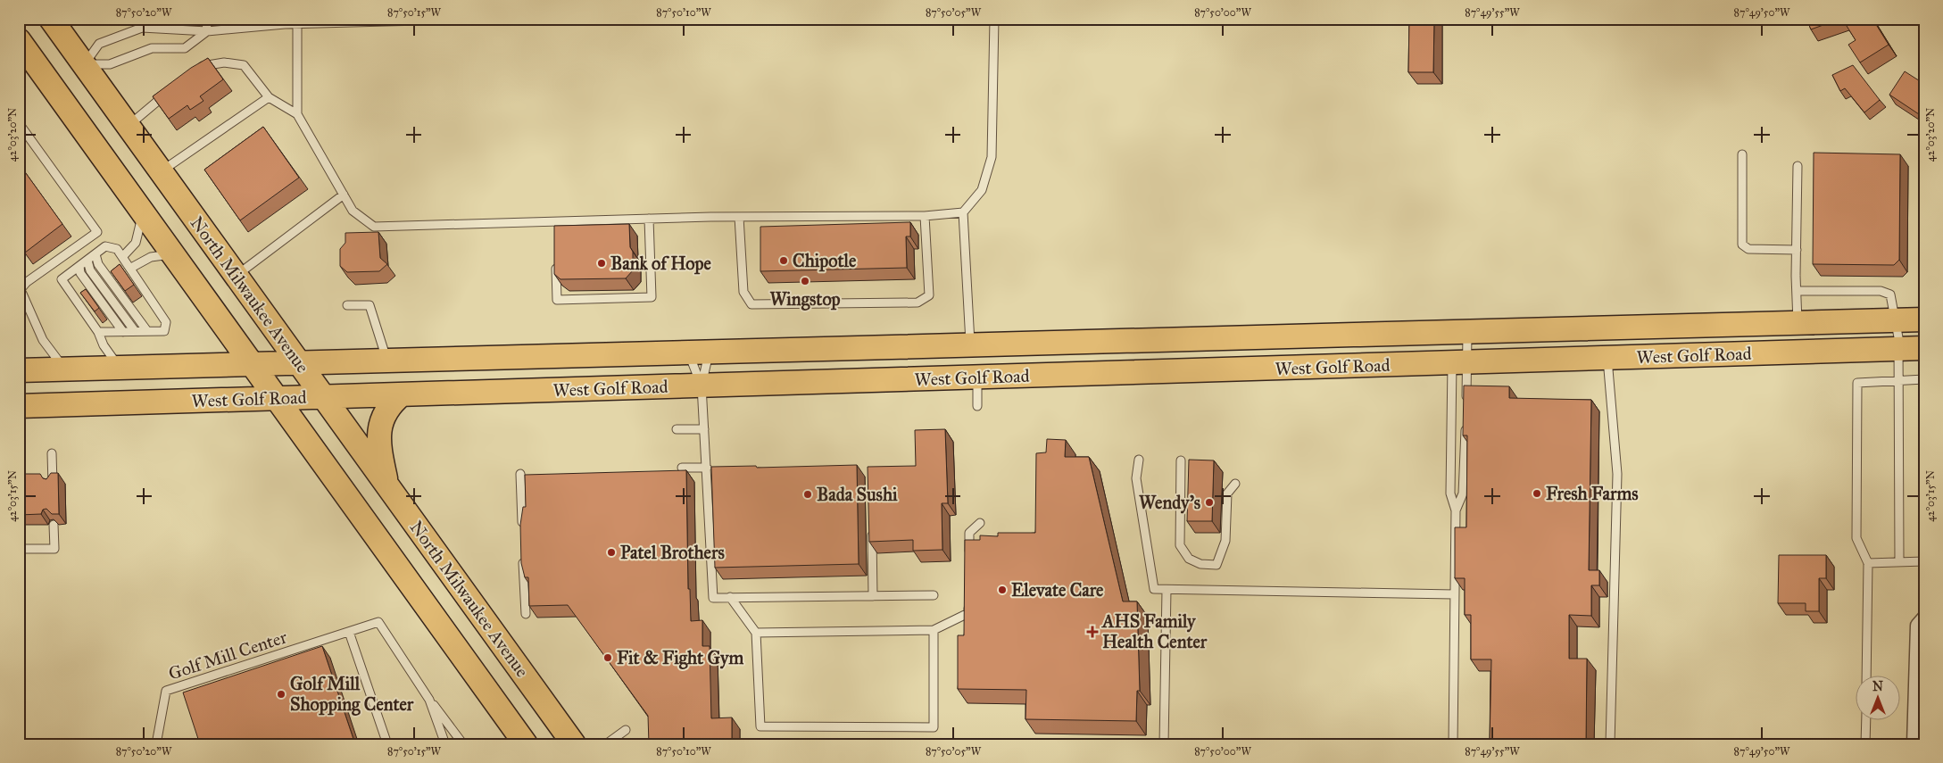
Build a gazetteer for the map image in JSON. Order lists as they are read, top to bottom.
{
  "streets": {
    "main road": ["North Milwaukee Avenue", "West Golf Road"],
    "lane": ["Golf Mill Center"]
  },
  "crossings": [
    ["North Milwaukee Avenue", "West Golf Road"]
  ],
  "places": {
    "other": [
      "Chipotle",
      "Bank of Hope",
      "Wingstop",
      "Fresh Farms",
      "Bada Sushi",
      "Wendy's",
      "Patel Brothers",
      "Elevate Care",
      "Fit & Fight Gym",
      "Golf Mill Shopping Center"
    ],
    "health": ["AHS Family Health Center"]
  },
  "north": "top",
  "coordinates": [
    "87°50'20\"W",
    "87°50'15\"W",
    "87°50'10\"W",
    "87°50'05\"W",
    "87°50'00\"W",
    "87°49'55\"W",
    "87°49'50\"W",
    "42°03'20\"N",
    "42°03'15\"N"
  ]
}
